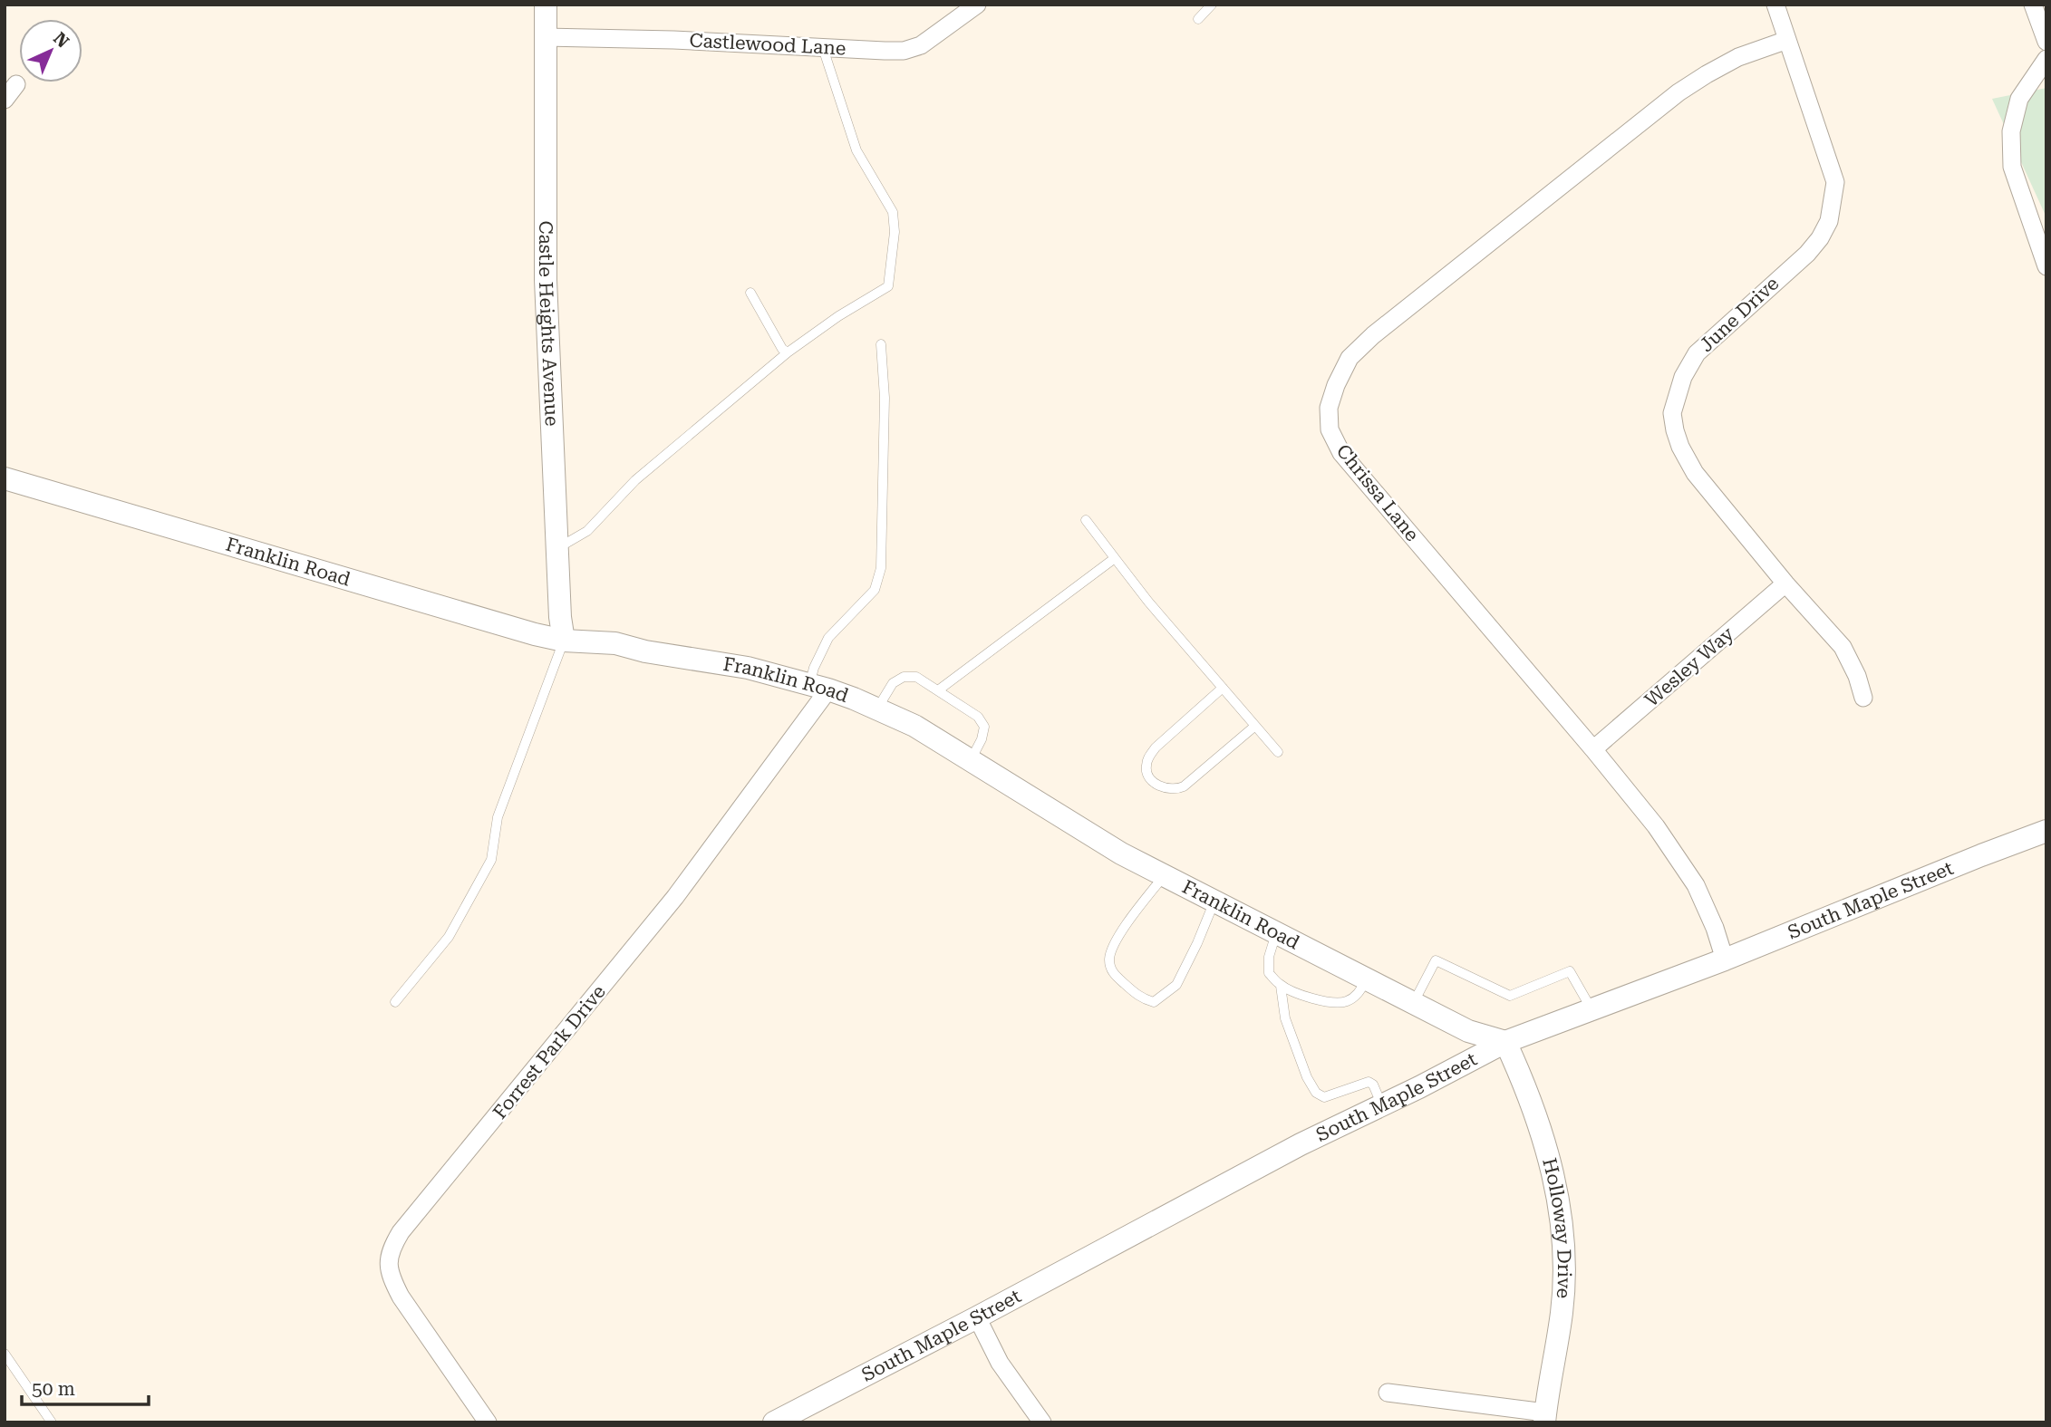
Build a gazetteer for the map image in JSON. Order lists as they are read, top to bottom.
{
  "streets": {
    "street": [
      "Castlewood Lane",
      "June Drive",
      "Castle Heights Avenue",
      "Chrissa Lane",
      "Franklin Road",
      "Wesley Way",
      "South Maple Street",
      "Forrest Park Drive",
      "Holloway Drive"
    ]
  },
  "crossings": [
    ["Castlewood Lane", "Castle Heights Avenue"],
    ["June Drive", "Chrissa Lane"],
    ["June Drive", "Wesley Way"],
    ["Castle Heights Avenue", "Franklin Road"],
    ["Chrissa Lane", "Wesley Way"],
    ["Chrissa Lane", "South Maple Street"],
    ["Franklin Road", "South Maple Street"],
    ["Franklin Road", "Forrest Park Drive"],
    ["Franklin Road", "Holloway Drive"],
    ["South Maple Street", "Holloway Drive"]
  ],
  "scale_bar": "50 m",
  "north": "top right"
}
